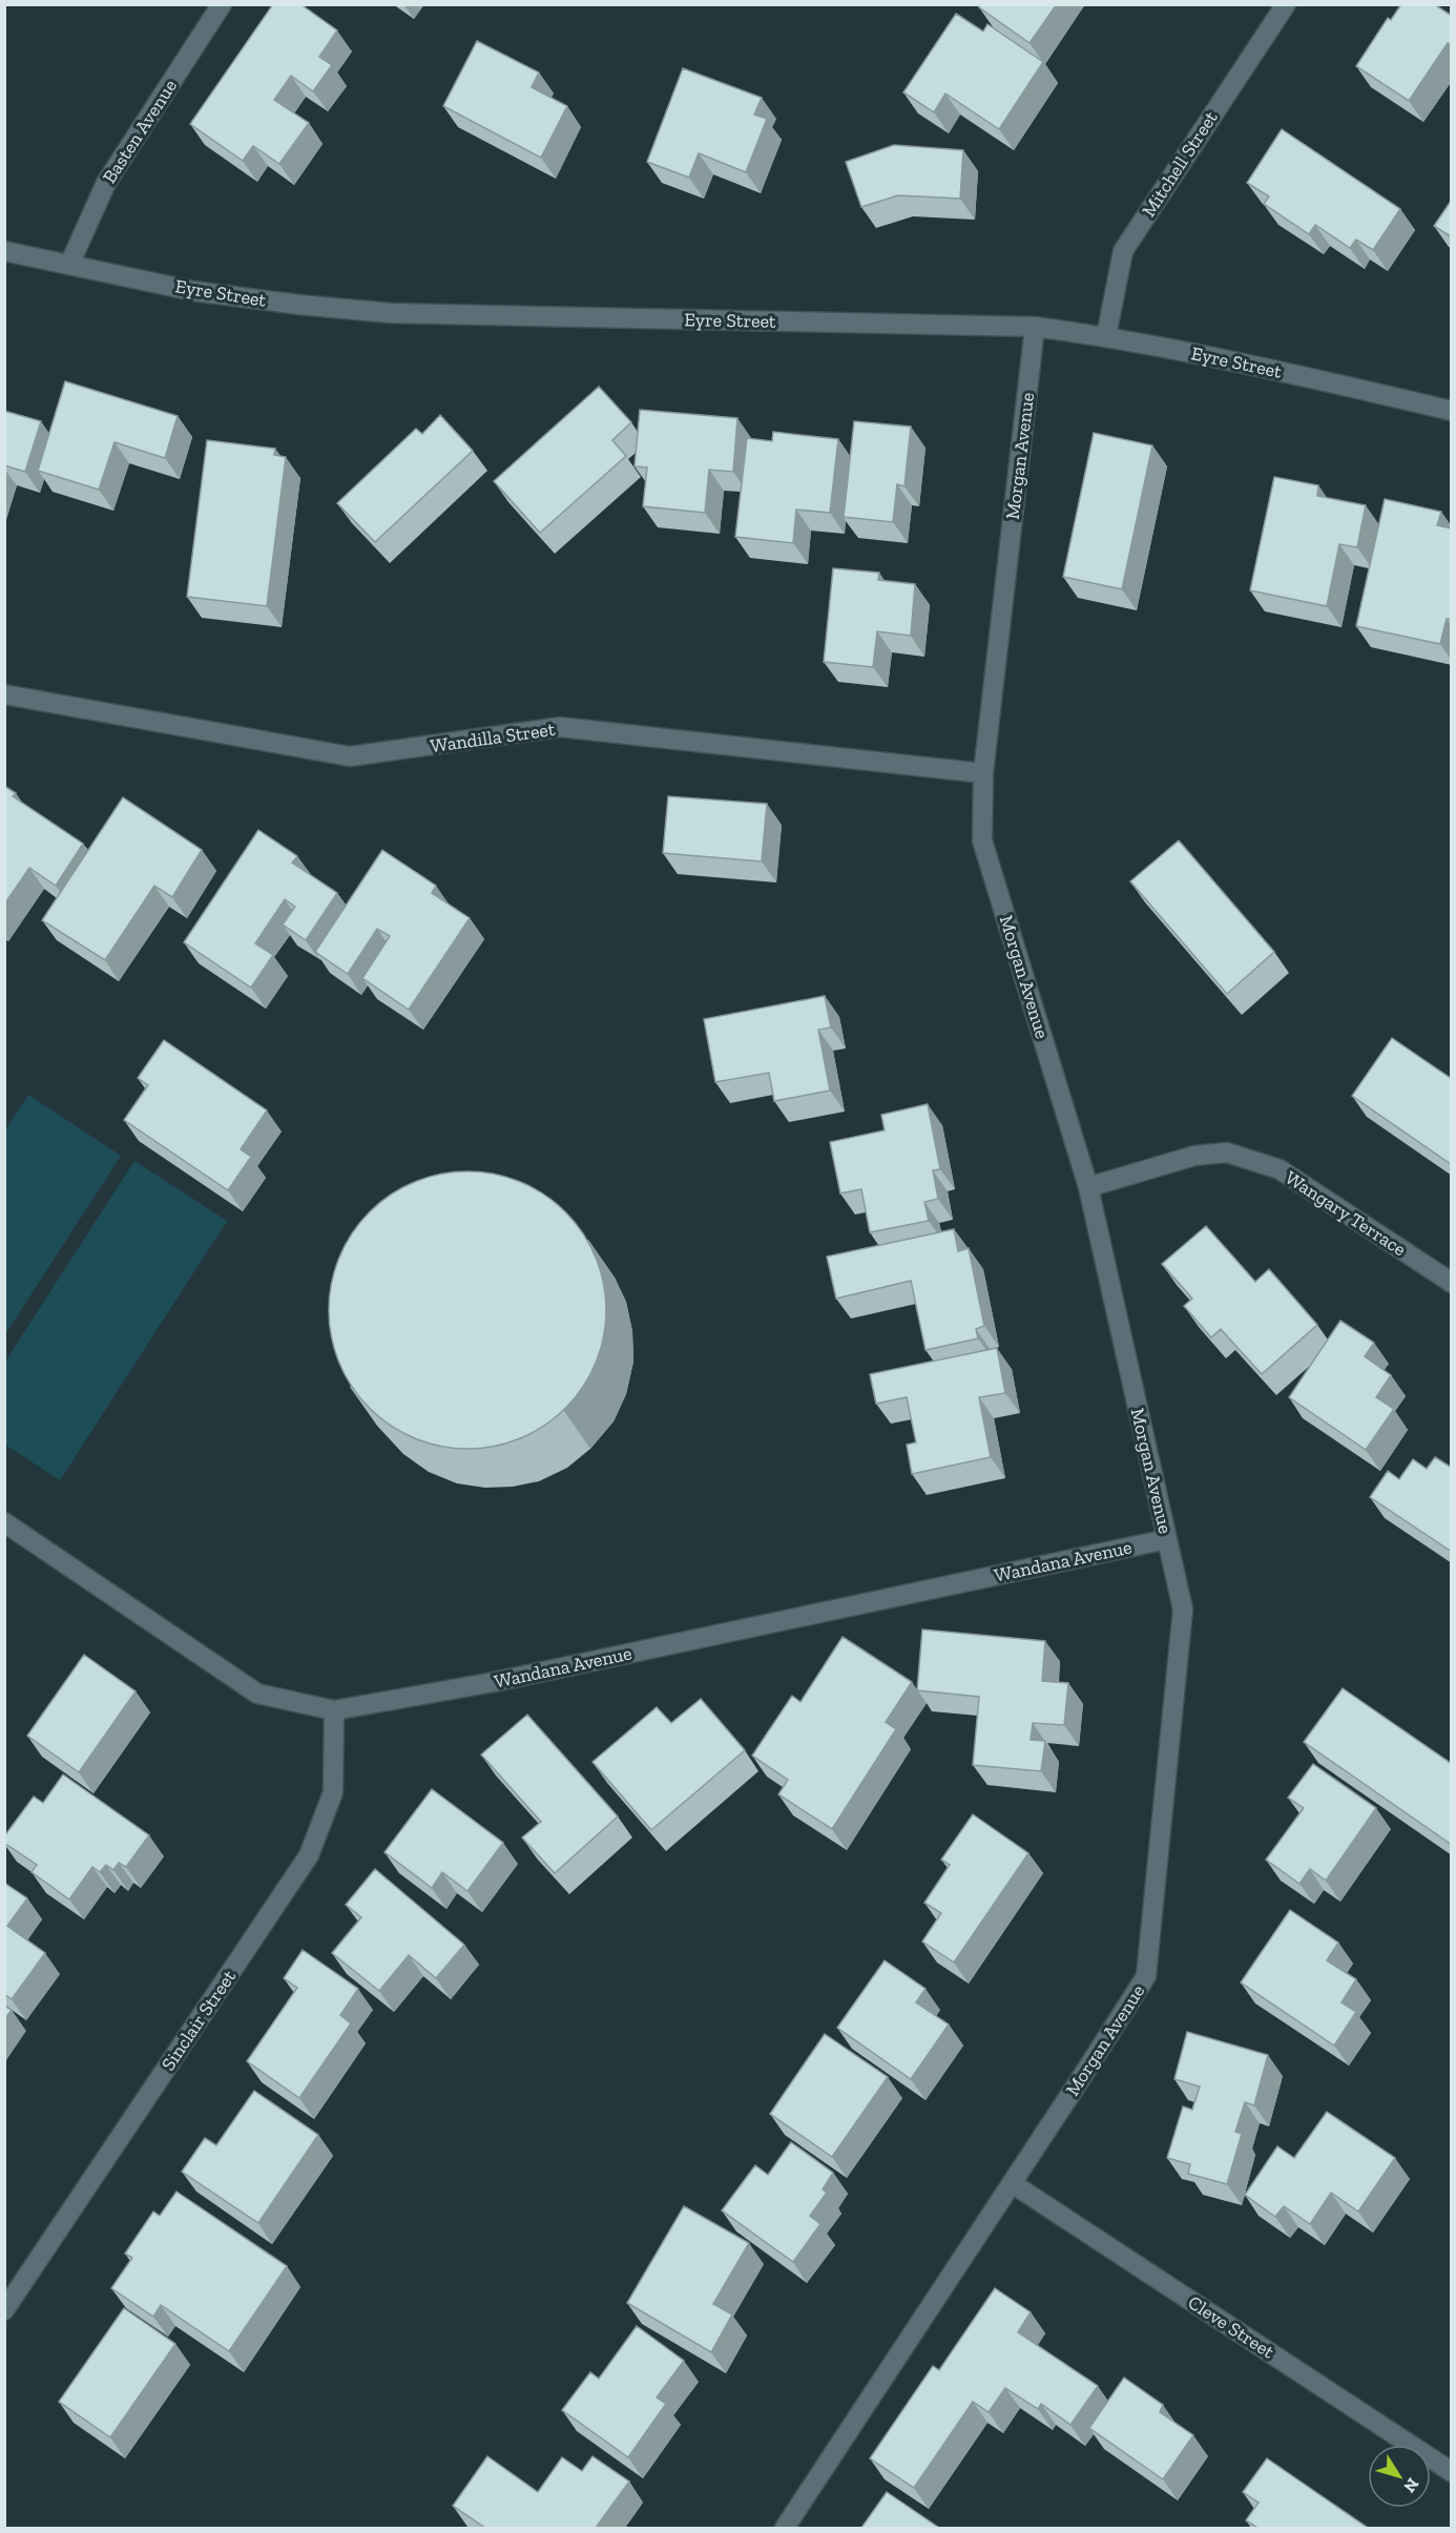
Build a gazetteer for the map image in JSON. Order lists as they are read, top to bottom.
{
  "streets": {
    "street": [
      "Basten Avenue",
      "Mitchell Street",
      "Eyre Street",
      "Morgan Avenue",
      "Wandilla Street",
      "Wangary Terrace",
      "Wandana Avenue",
      "Sinclair Street",
      "Cleve Street"
    ]
  },
  "crossings": [
    ["Basten Avenue", "Eyre Street"],
    ["Mitchell Street", "Eyre Street"],
    ["Eyre Street", "Morgan Avenue"],
    ["Morgan Avenue", "Wandilla Street"],
    ["Morgan Avenue", "Wangary Terrace"],
    ["Morgan Avenue", "Wandana Avenue"],
    ["Morgan Avenue", "Cleve Street"],
    ["Wandana Avenue", "Sinclair Street"]
  ],
  "north": "bottom right"
}
